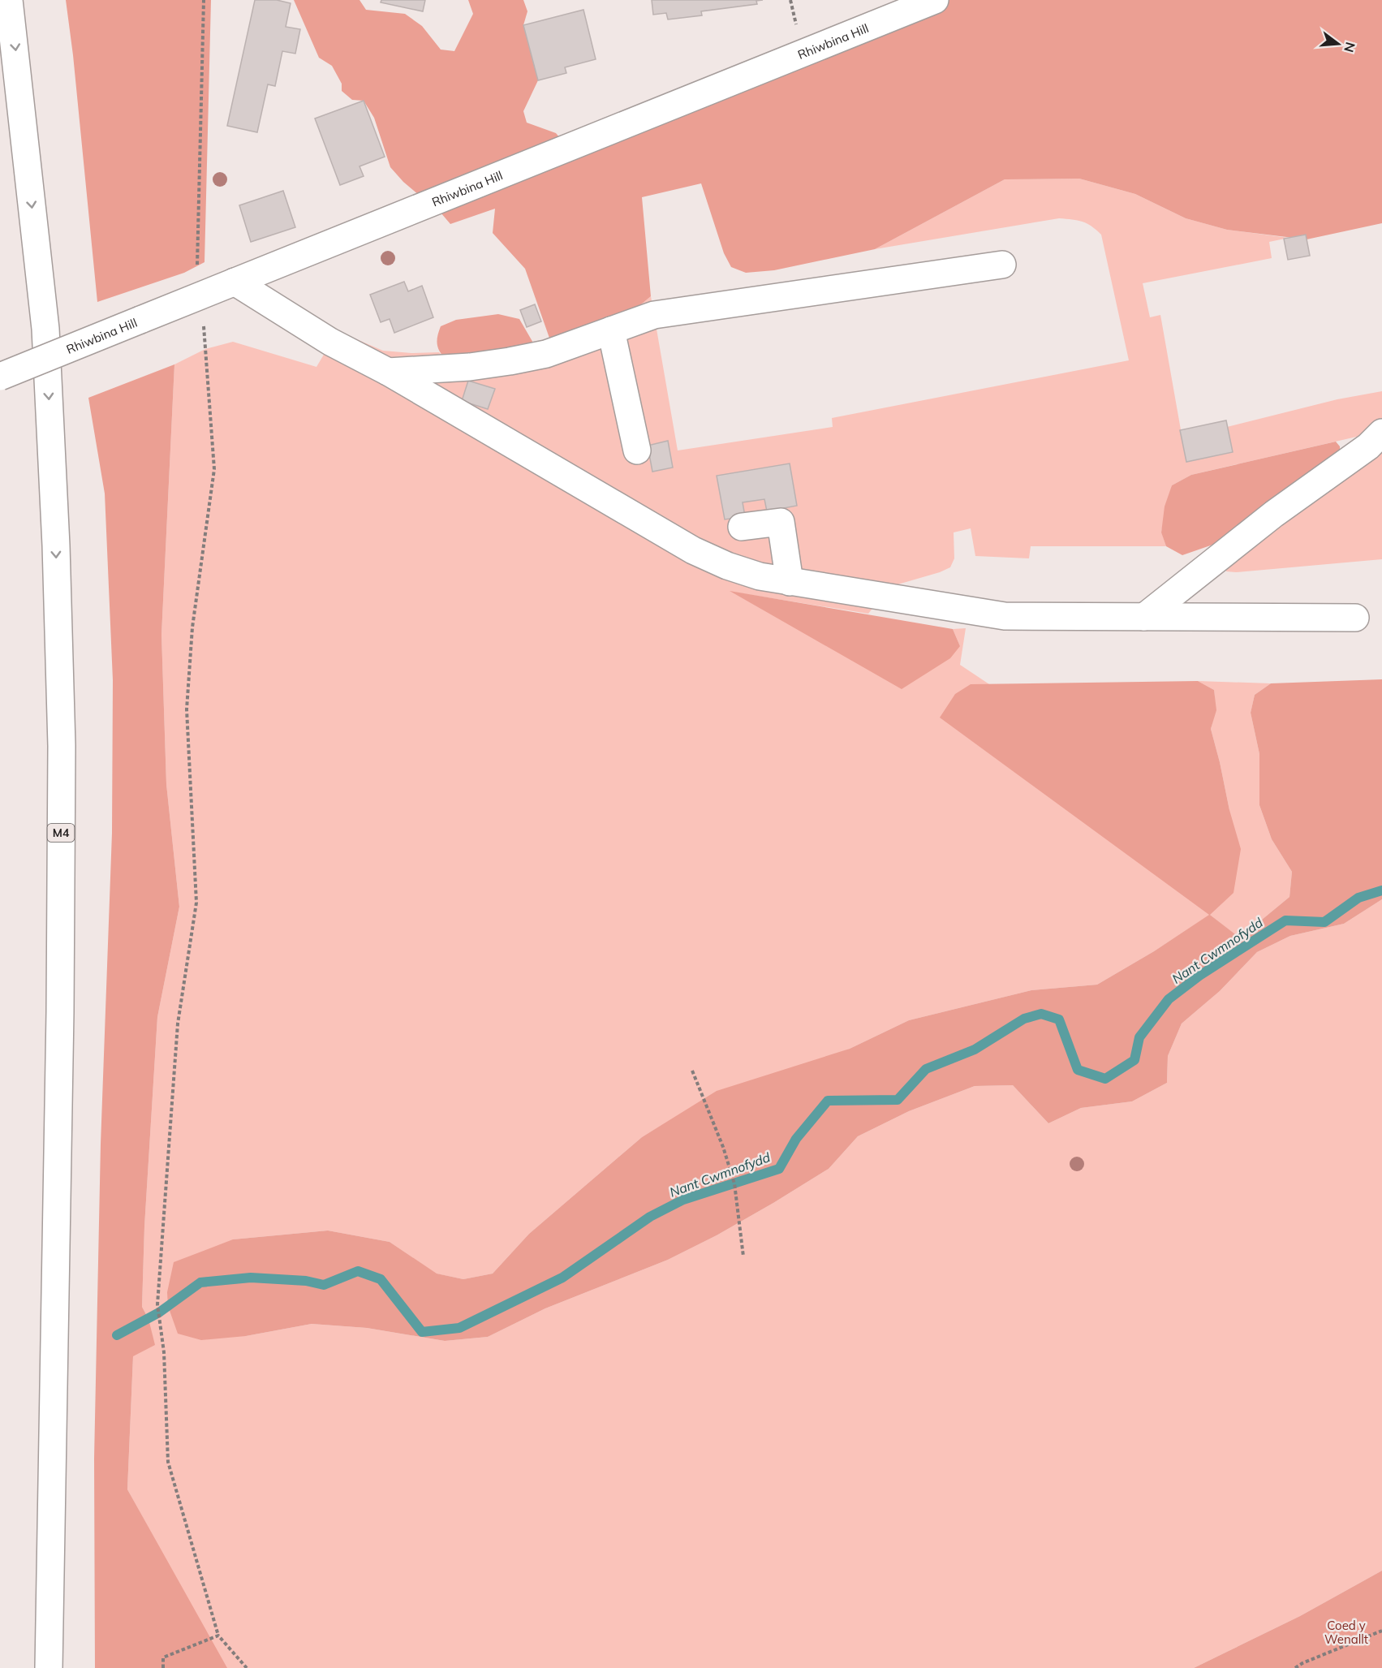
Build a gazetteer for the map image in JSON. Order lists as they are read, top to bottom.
{
  "streets": {
    "main road": ["Rhiwbina Hill", "M4"]
  },
  "water": ["Nant Cwmnofydd"],
  "parks": ["Coed y Wenallt"],
  "north": "right"
}
